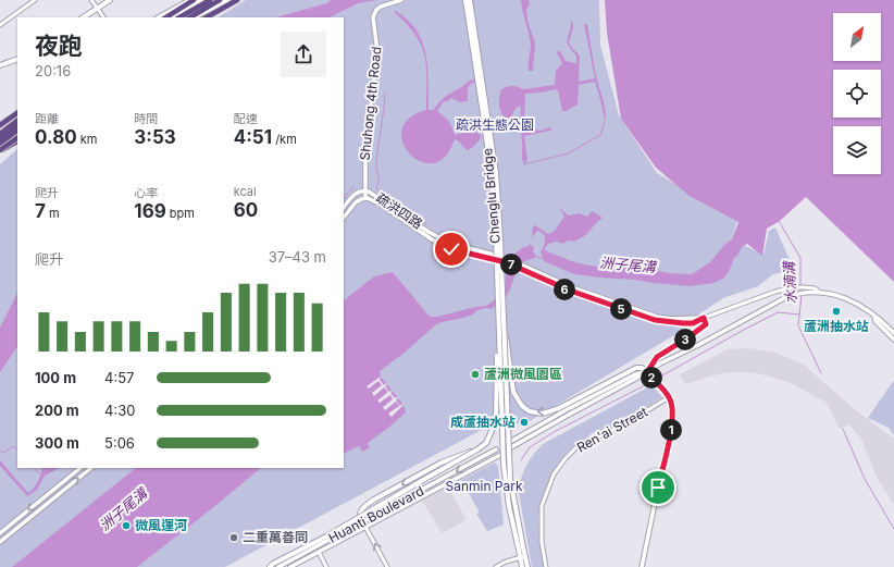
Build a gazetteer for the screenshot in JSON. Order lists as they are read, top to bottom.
{
  "streets": {
    "main road": ["Chenglu Bridge"],
    "street": [
      "Shuhong 4th Road",
      "疏洪四路",
      "Ren'ai Street",
      "Huanti Boulevard"
    ]
  },
  "crossings": [
    ["Shuhong 4th Road", "疏洪四路"]
  ],
  "water": ["洲子尾溝", "水湳溝"],
  "parks": ["疏洪生態公園", "Sanmin Park"],
  "places": [
    "蘆洲抽水站",
    "蘆洲微風園區",
    "成蘆抽水站",
    "微風運河",
    "二重萬善同"
  ],
  "north": "top right",
  "page": {
    "heading": ["夜跑", "20:16"],
    "stats": [
      ["距離", "0.80 km"],
      ["時間", "3:53"],
      ["配速", "4:51 /km"],
      ["爬升", "7 m"],
      ["心率", "169 bpm"],
      ["kcal", "60"]
    ],
    "chart": ["爬升", "37–43 m"],
    "pins": [
      "7",
      "6",
      "5",
      "3",
      "2",
      "1"
    ],
    "list": [
      {
        "name": "100 m",
        "note": "4:57"
      },
      {
        "name": "200 m",
        "note": "4:30"
      },
      {
        "name": "300 m",
        "note": "5:06"
      }
    ]
  }
}
